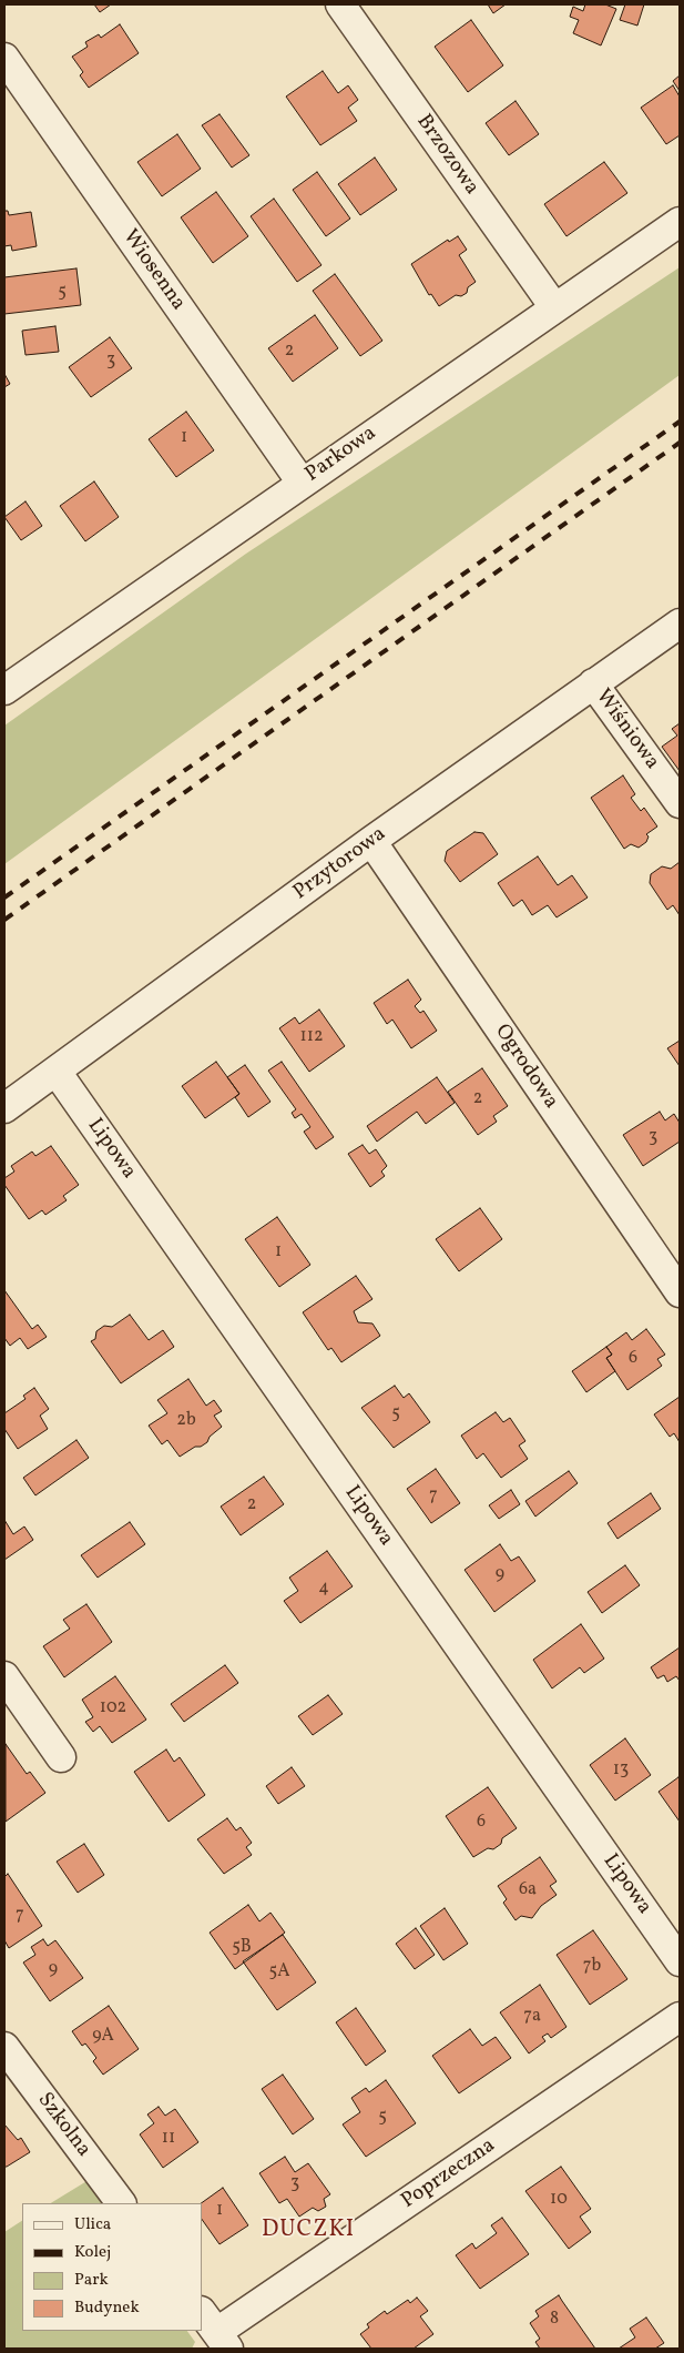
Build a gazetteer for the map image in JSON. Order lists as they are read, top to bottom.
{
  "streets": {
    "street": [
      "Brzozowa",
      "Wiosenna",
      "Parkowa",
      "Wiśniowa",
      "Przytorowa",
      "Ogrodowa",
      "Lipowa",
      "Szkolna",
      "Poprzeczna"
    ]
  },
  "crossings": [
    ["Brzozowa", "Parkowa"],
    ["Wiosenna", "Parkowa"],
    ["Wiśniowa", "Przytorowa"],
    ["Przytorowa", "Ogrodowa"],
    ["Przytorowa", "Lipowa"]
  ],
  "districts": ["DUCZKI"],
  "house_numbers": [
    "5",
    "2",
    "3",
    "1",
    "112",
    "2",
    "3",
    "1",
    "6",
    "5",
    "2b",
    "7",
    "2",
    "9",
    "4",
    "102",
    "13",
    "6",
    "6a",
    "7",
    "5B",
    "7b",
    "9",
    "5A",
    "7a",
    "9A",
    "5",
    "11",
    "3",
    "10",
    "1",
    "8"
  ],
  "legend": [
    "Ulica",
    "Kolej",
    "Park",
    "Budynek"
  ]
}
